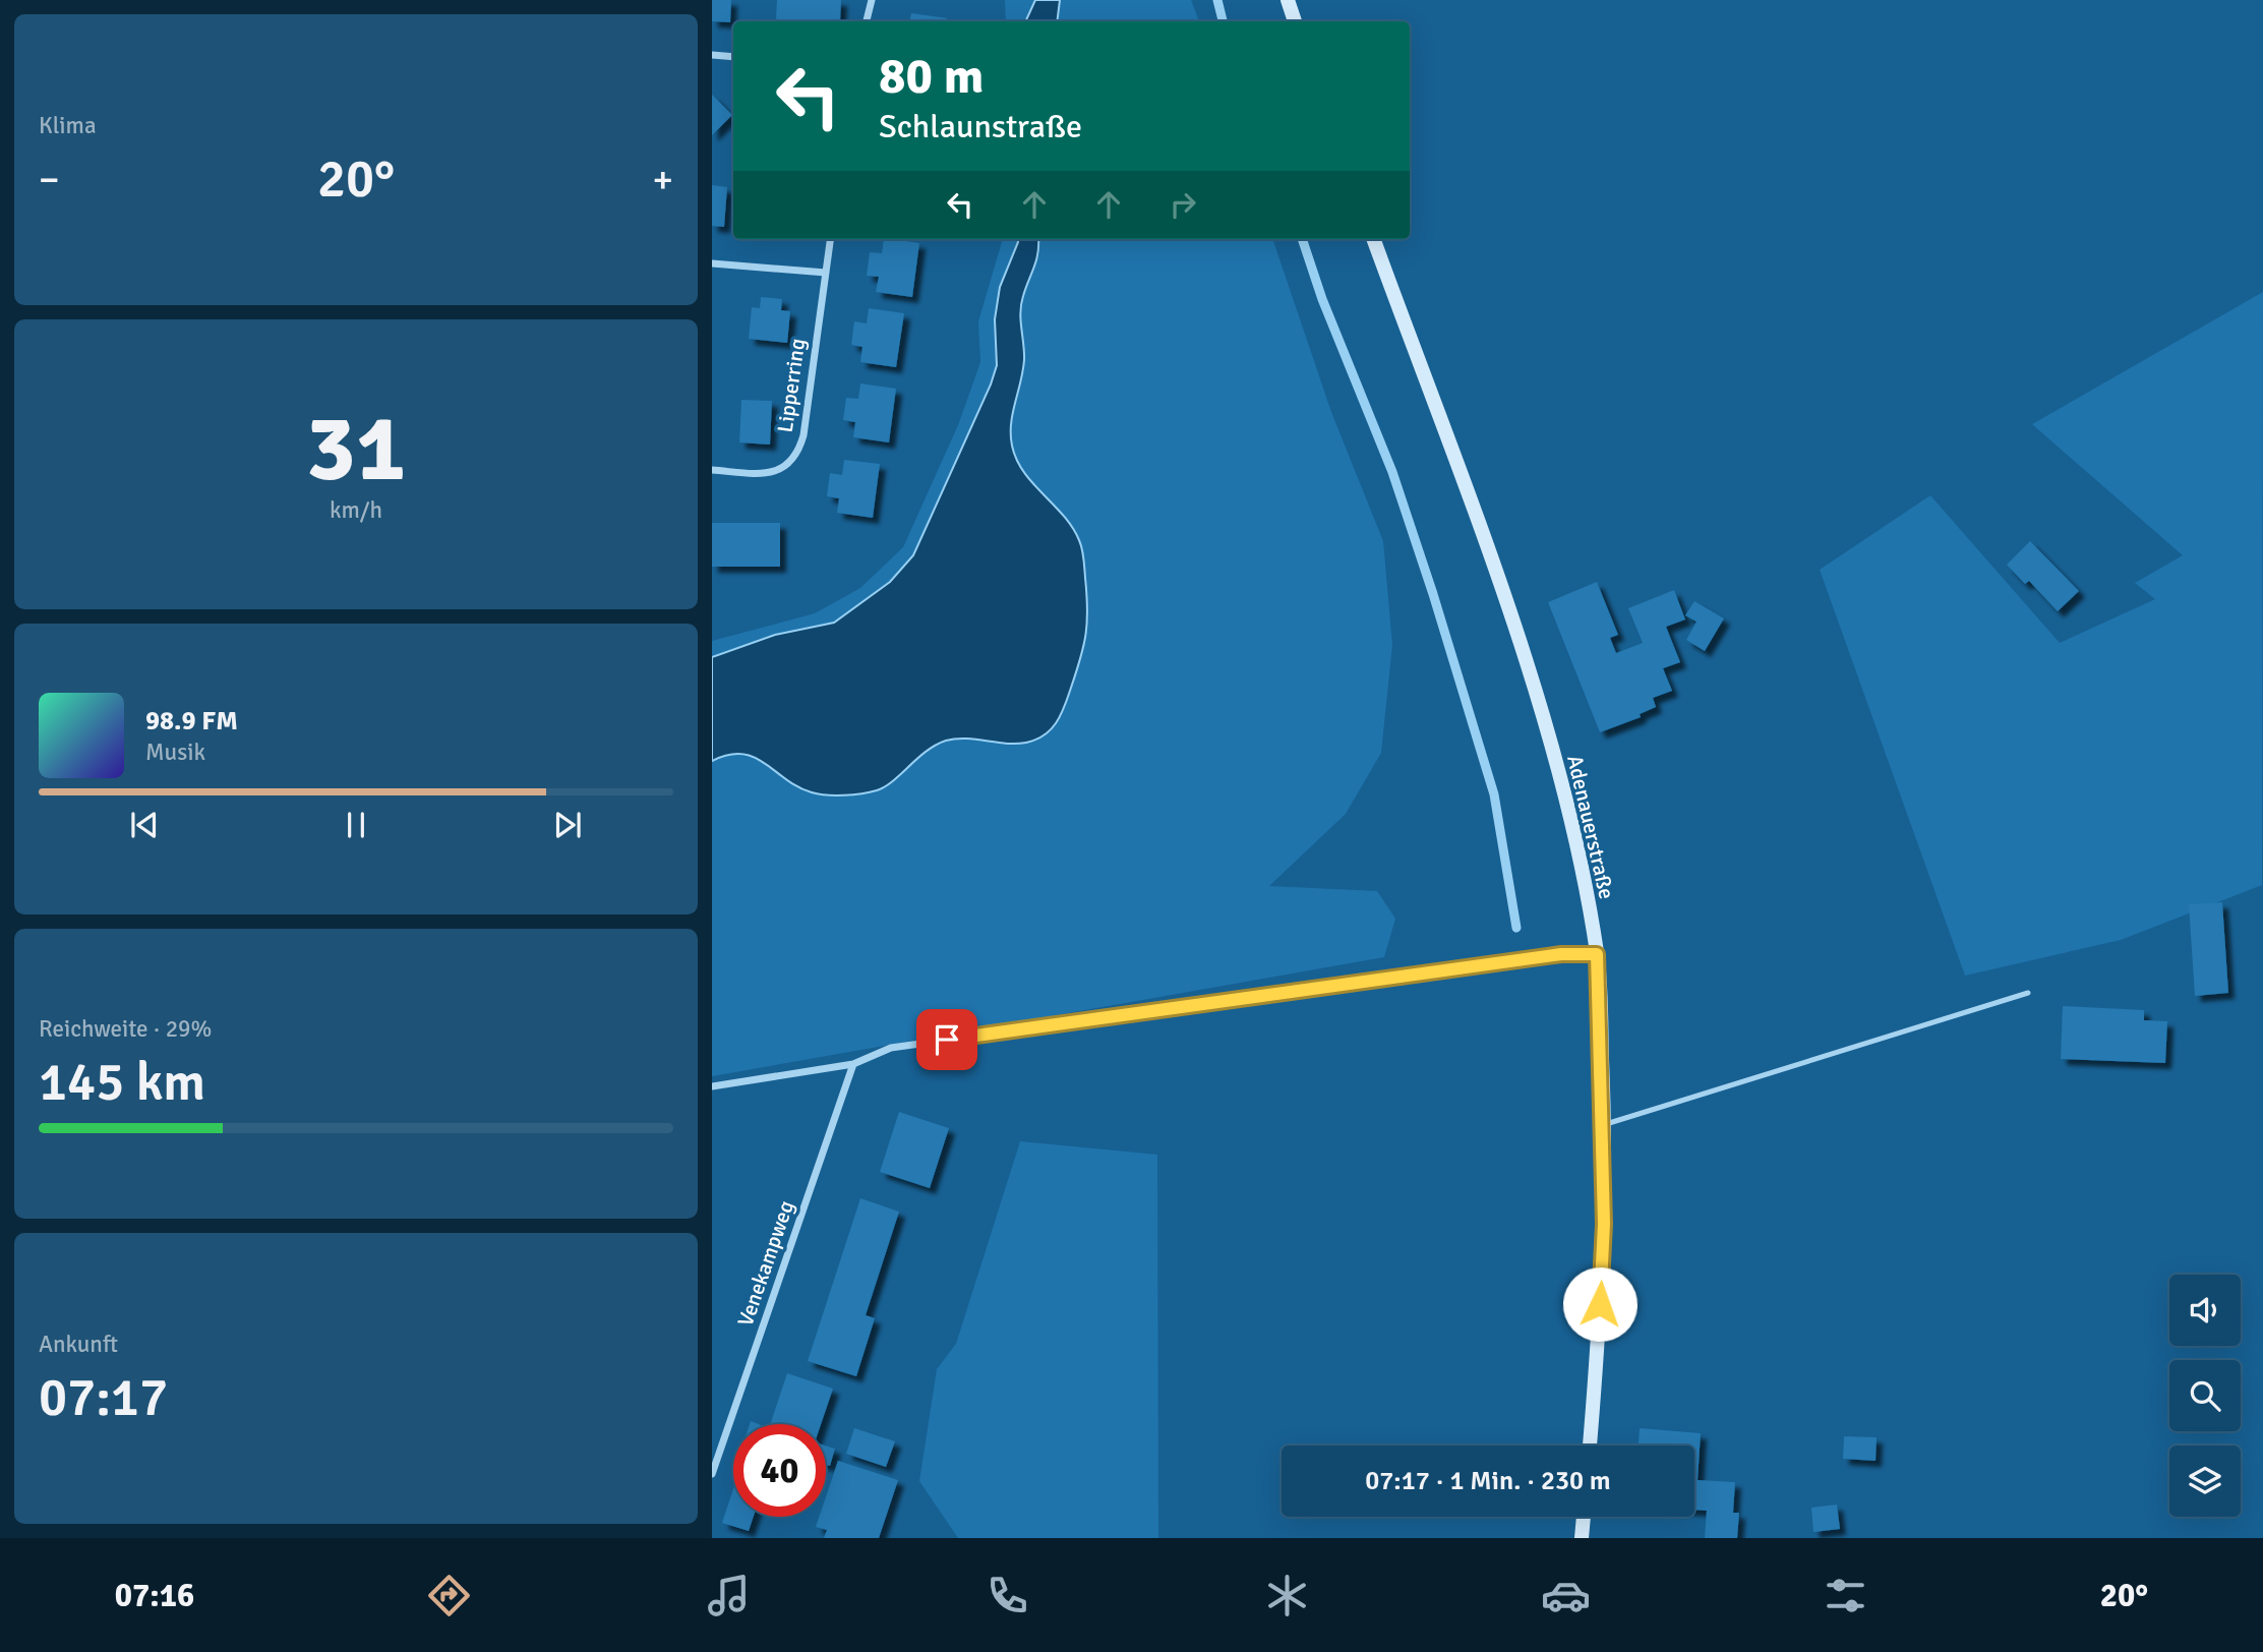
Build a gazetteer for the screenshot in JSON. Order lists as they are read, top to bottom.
{
  "streets": {
    "street": ["Lipperring", "Adenauerstraße", "Venekampweg"]
  },
  "page": {
    "tile": [
      "Klima",
      ["31", "km/h"],
      ["Reichweite · 29%", "145 km"],
      ["Ankunft", "07:17"]
    ],
    "turn": ["80 m", "Schlaunstraße"],
    "heat": ["−", "20°", "+"],
    "song": ["98.9 FM", "Musik"],
    "limit": "40",
    "trip": "07:17 · 1 Min. · 230 m",
    "tabs": ["07:16", "20°"]
  }
}
